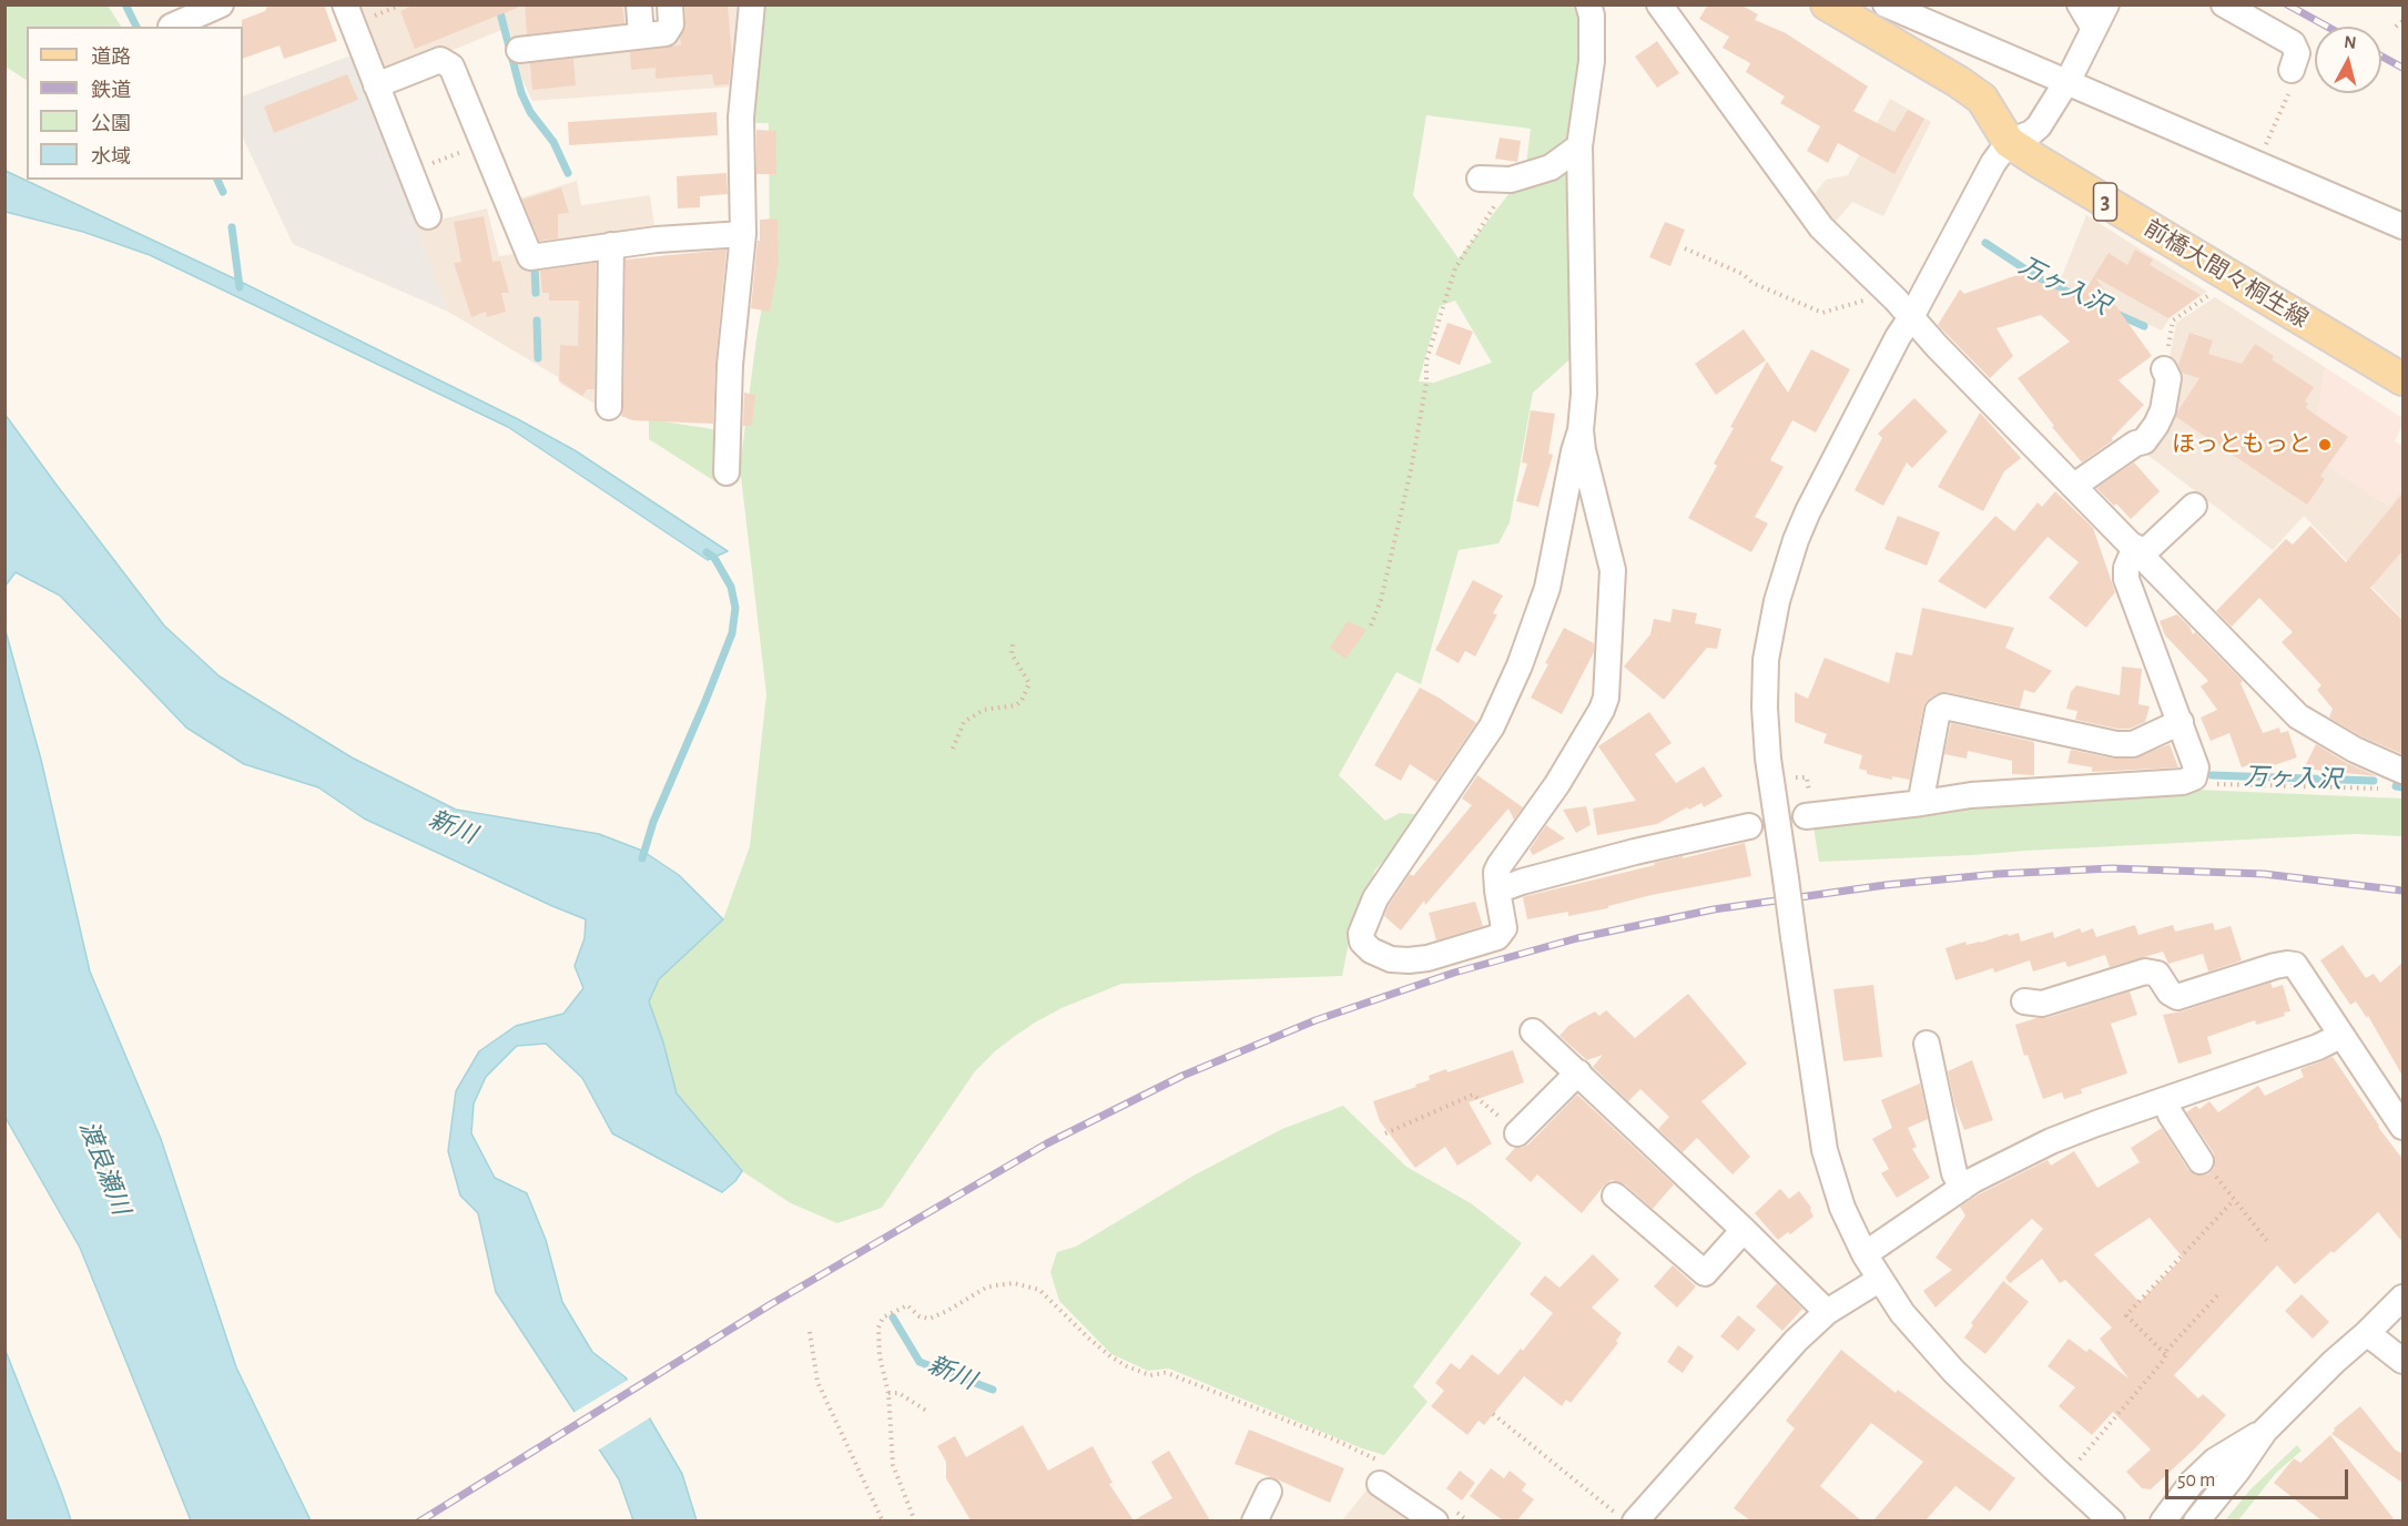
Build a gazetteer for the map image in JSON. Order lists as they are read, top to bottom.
{
  "streets": {
    "main road": ["3", "前橋大間々桐生線"]
  },
  "water": ["万ヶ入沢", "新川", "渡良瀬川"],
  "places": ["ほっともっと"],
  "legend": [
    "道路",
    "鉄道",
    "公園",
    "水域"
  ],
  "scale_bar": "50 m",
  "north": "top"
}
